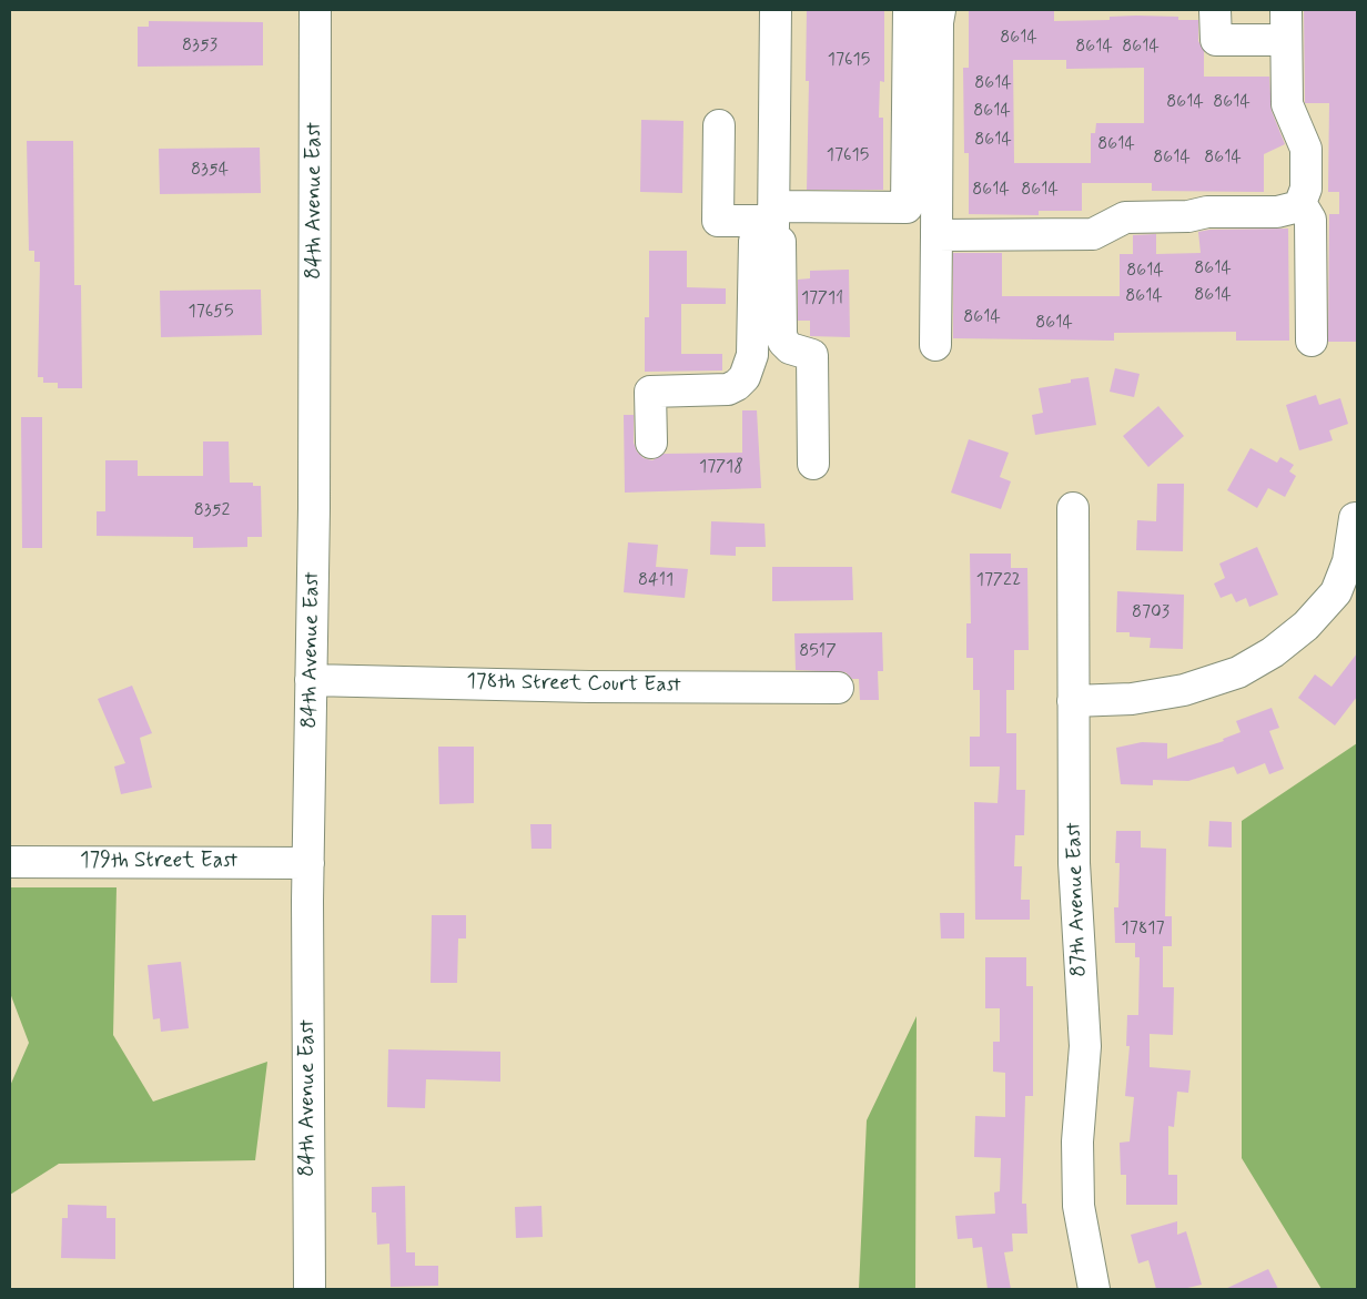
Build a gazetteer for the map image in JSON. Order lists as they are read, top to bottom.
{
  "streets": {
    "street": [
      "84th Avenue East",
      "178th Street Court East",
      "179th Street East",
      "87th Avenue East"
    ]
  },
  "crossings": [
    ["84th Avenue East", "178th Street Court East"],
    ["84th Avenue East", "179th Street East"]
  ],
  "house_numbers": [
    "8614",
    "8353",
    "8614",
    "8614",
    "17615",
    "8614",
    "8614",
    "8614",
    "8614",
    "8614",
    "8614",
    "17615",
    "8614",
    "8614",
    "8354",
    "8614",
    "8614",
    "8614",
    "8614",
    "8614",
    "8614",
    "17711",
    "17655",
    "8614",
    "8614",
    "17718",
    "8352",
    "8411",
    "17722",
    "8703",
    "8517",
    "17817"
  ]
}
